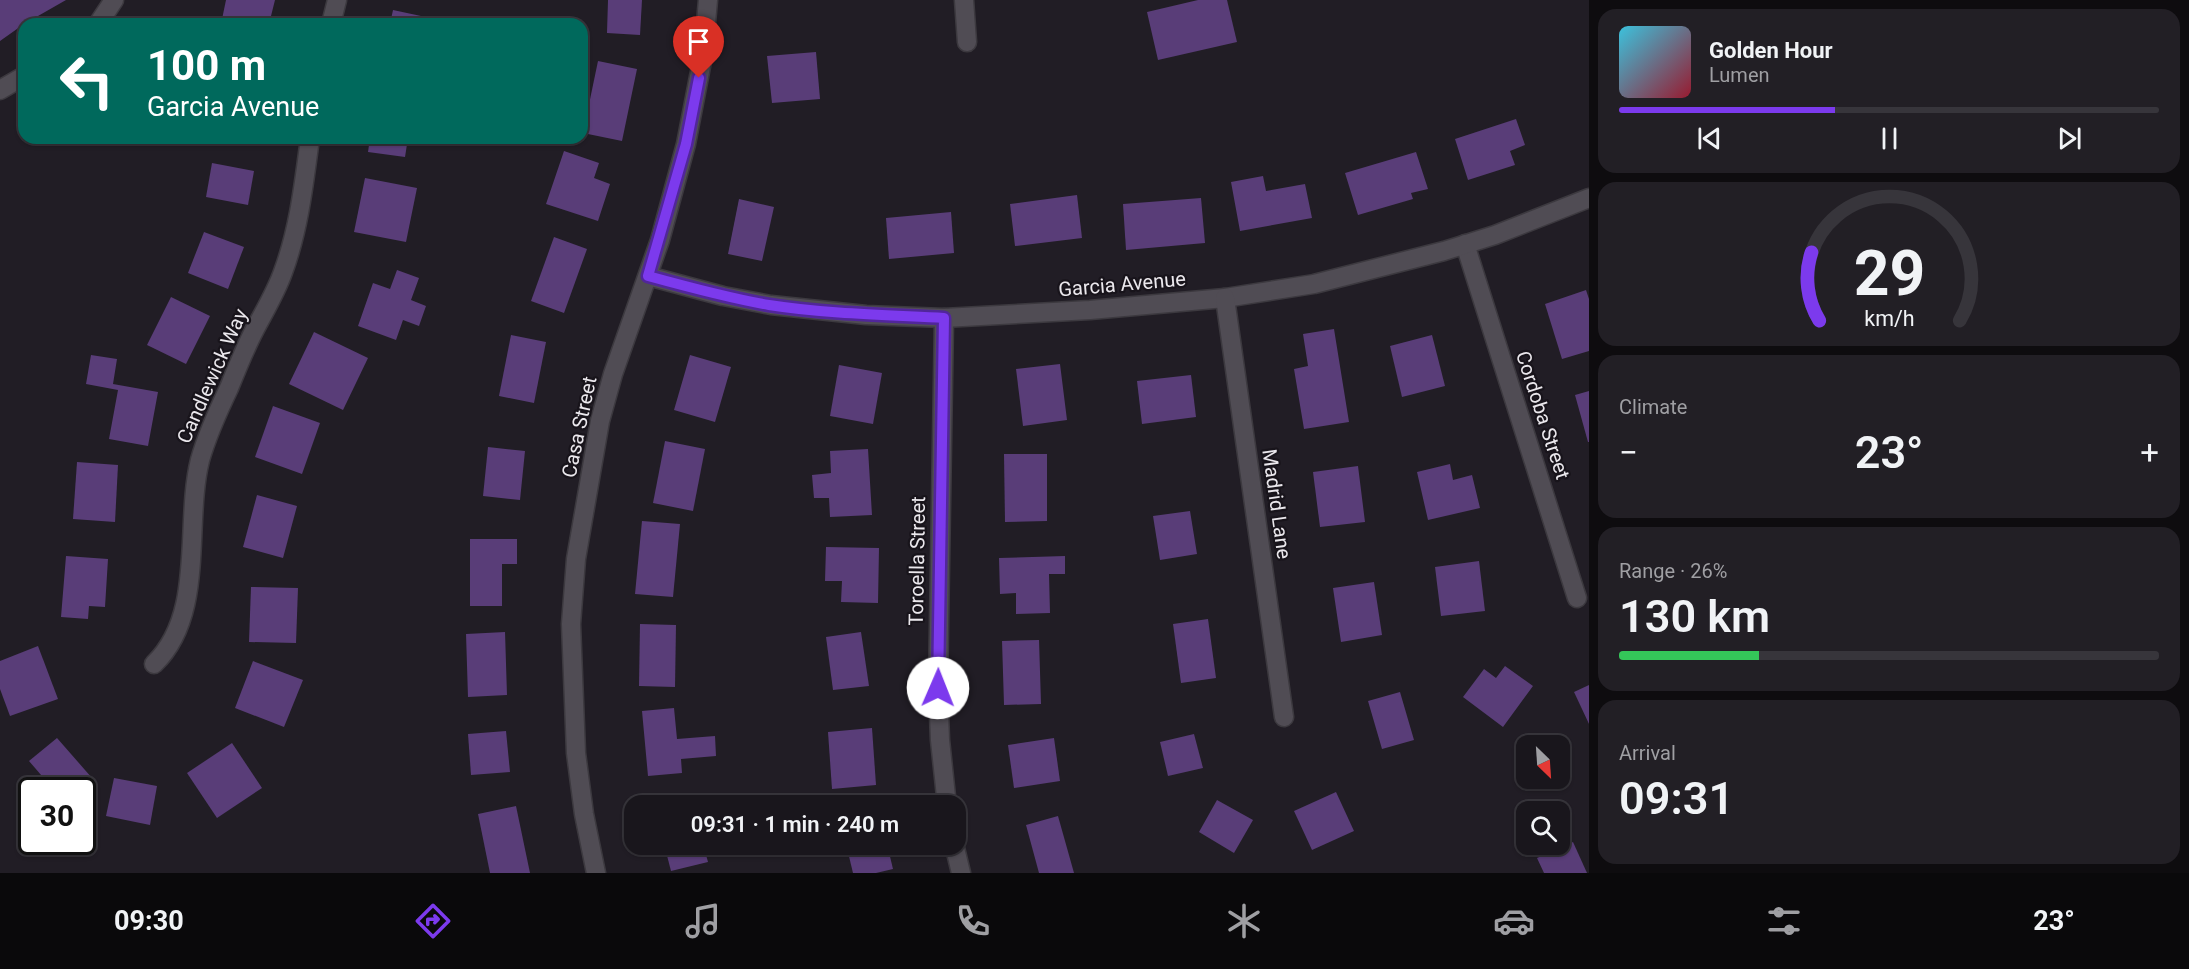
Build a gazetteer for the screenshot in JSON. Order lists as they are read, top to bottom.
{
  "streets": {
    "street": [
      "Garcia Avenue",
      "Candlewick Way",
      "Cordoba Street",
      "Casa Street",
      "Madrid Lane",
      "Toroella Street"
    ]
  },
  "crossings": [
    ["Garcia Avenue", "Cordoba Street"],
    ["Garcia Avenue", "Casa Street"],
    ["Garcia Avenue", "Madrid Lane"],
    ["Garcia Avenue", "Toroella Street"]
  ],
  "north": "bottom right",
  "page": {
    "turn": ["100 m", "Garcia Avenue"],
    "song": ["Golden Hour", "Lumen"],
    "tile": [
      "Climate",
      ["Range · 26%", "130 km"],
      ["Arrival", "09:31"]
    ],
    "heat": ["−", "23°", "+"],
    "limit": "30",
    "trip": "09:31 · 1 min · 240 m",
    "tabs": ["09:30", "23°"],
    "gauge": ["29", "km/h"]
  }
}
